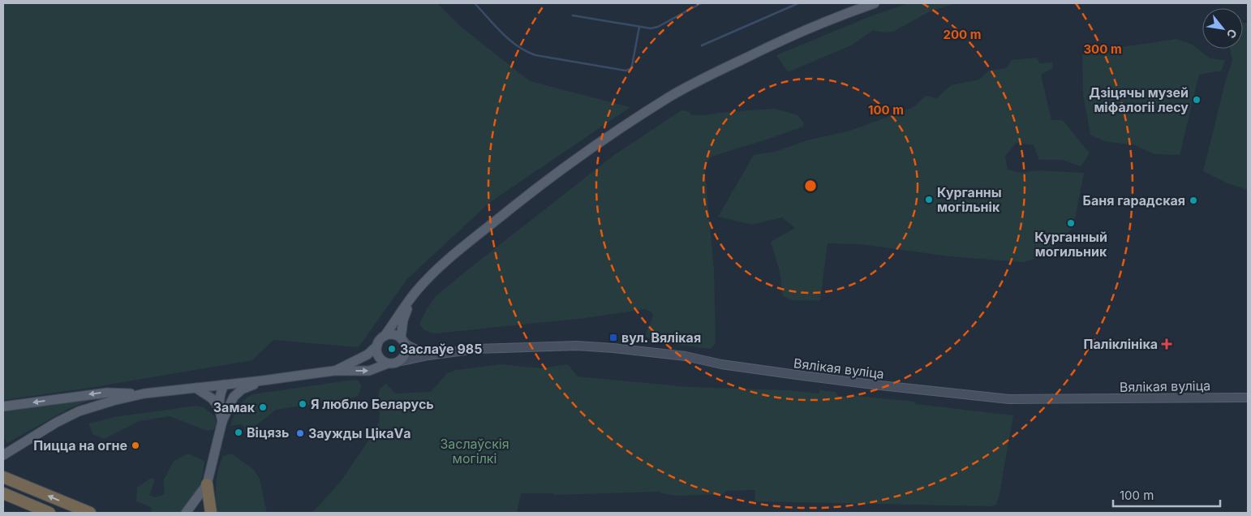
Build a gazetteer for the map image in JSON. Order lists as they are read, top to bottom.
{
  "streets": {
    "main road": ["Вялікая вуліца"]
  },
  "parks": ["Заслаўскія могілкі"],
  "places": {
    "other": [
      "Дзіцячы музей міфалогіі лесу",
      "Курганны могільнік",
      "Баня гарадская",
      "Курганный могильник",
      "Заслаўе 985",
      "Я люблю Беларусь",
      "Замак",
      "Віцязь",
      "Заужды ЦікаVа",
      "Пицца на огне"
    ],
    "transit": ["вул. Вялікая"],
    "health": ["Паліклініка"]
  },
  "scale_bar": "100 m",
  "north": "bottom right",
  "rings": ["200 m", "300 m", "100 m"]
}
